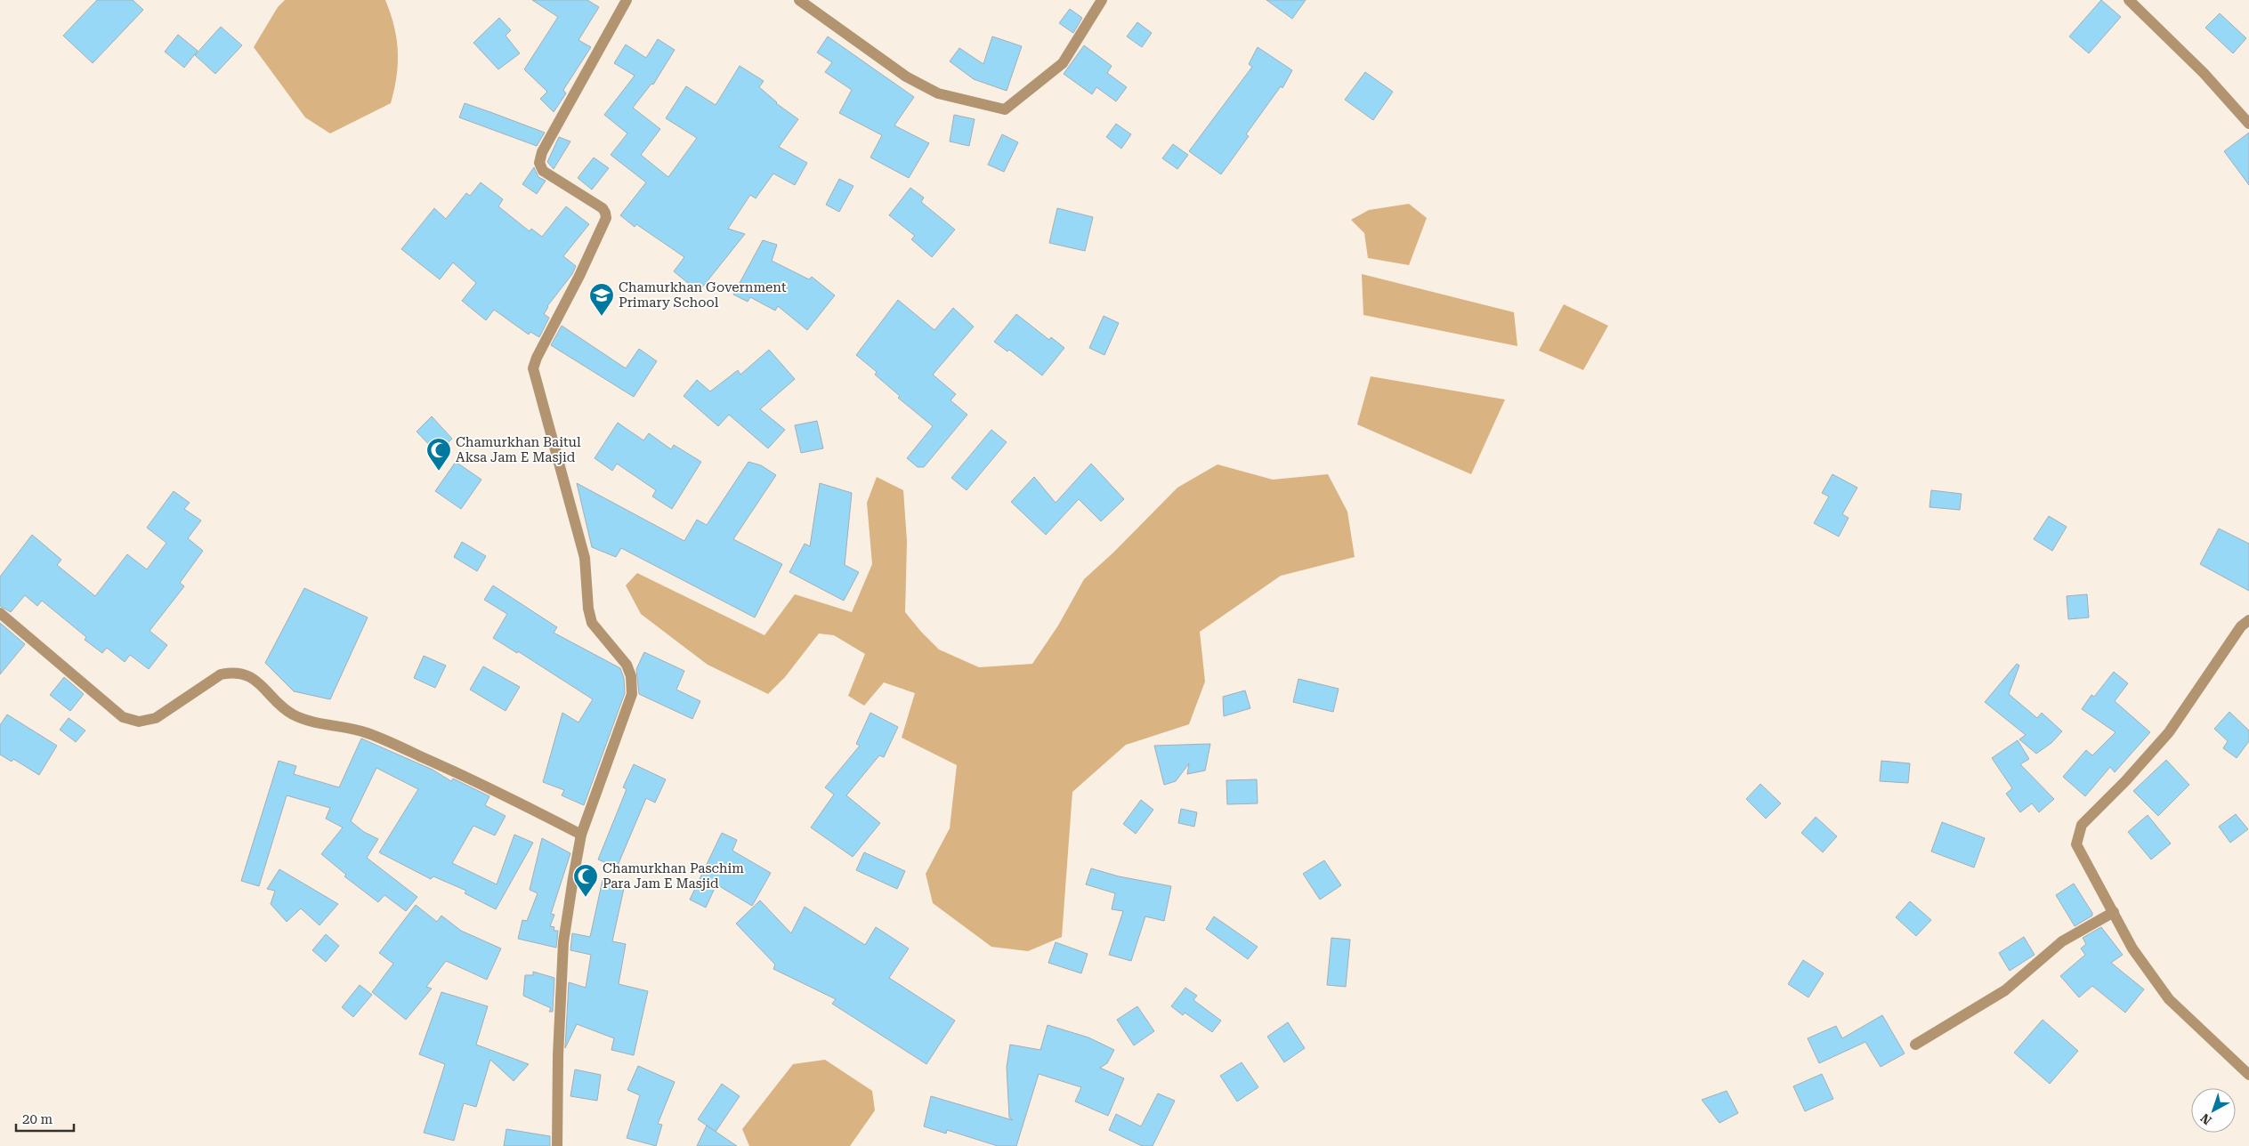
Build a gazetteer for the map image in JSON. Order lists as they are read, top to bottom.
{
  "places": {
    "school or university": ["Chamurkhan Government Primary School"],
    "mosque": ["Chamurkhan Baitul Aksa Jam E Masjid", "Chamurkhan Paschim Para Jam E Masjid"]
  },
  "scale_bar": "20 m",
  "north": "bottom left"
}
